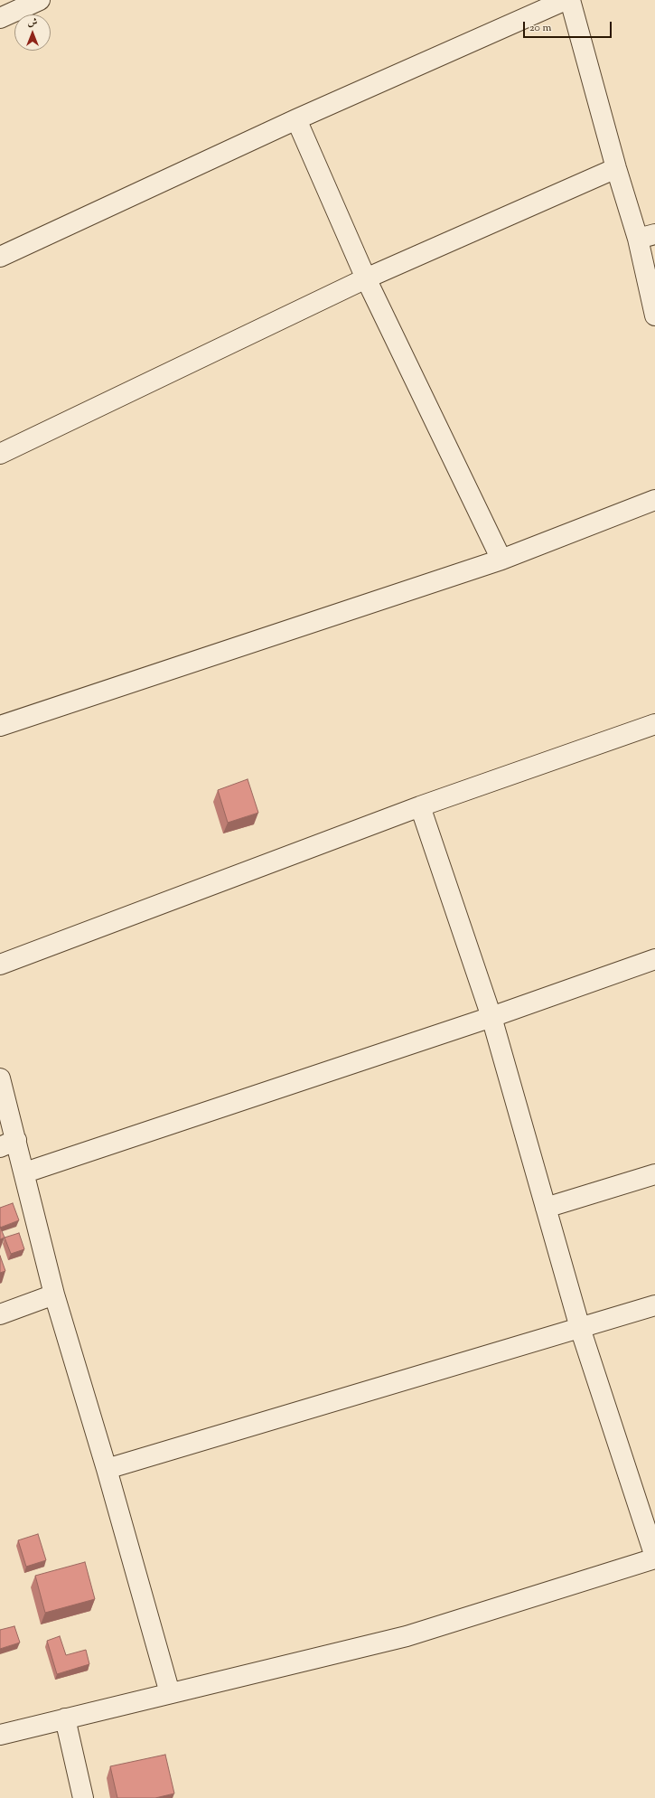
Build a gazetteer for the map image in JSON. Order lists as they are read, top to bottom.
{
  "scale_bar": "20 m",
  "north": "top"
}
